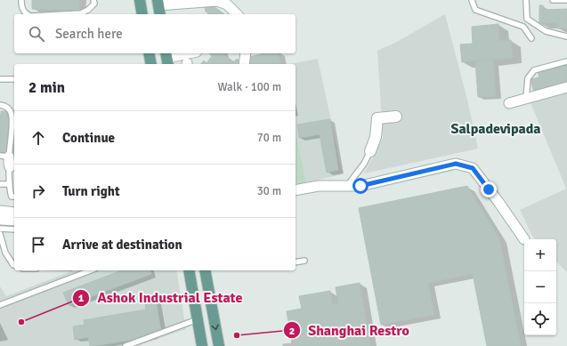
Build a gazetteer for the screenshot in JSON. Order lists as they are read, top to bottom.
{
  "districts": ["Salpadevipada"],
  "places": ["Ashok Industrial Estate", "Shanghai Restro"],
  "page": {
    "search": "Search here",
    "heading": ["2 min", "Walk · 100 m"],
    "list": [
      ["Continue", "70 m"],
      ["Turn right", "30 m"],
      "Arrive at destination"
    ],
    "map_buttons": ["+", "−"]
  }
}
